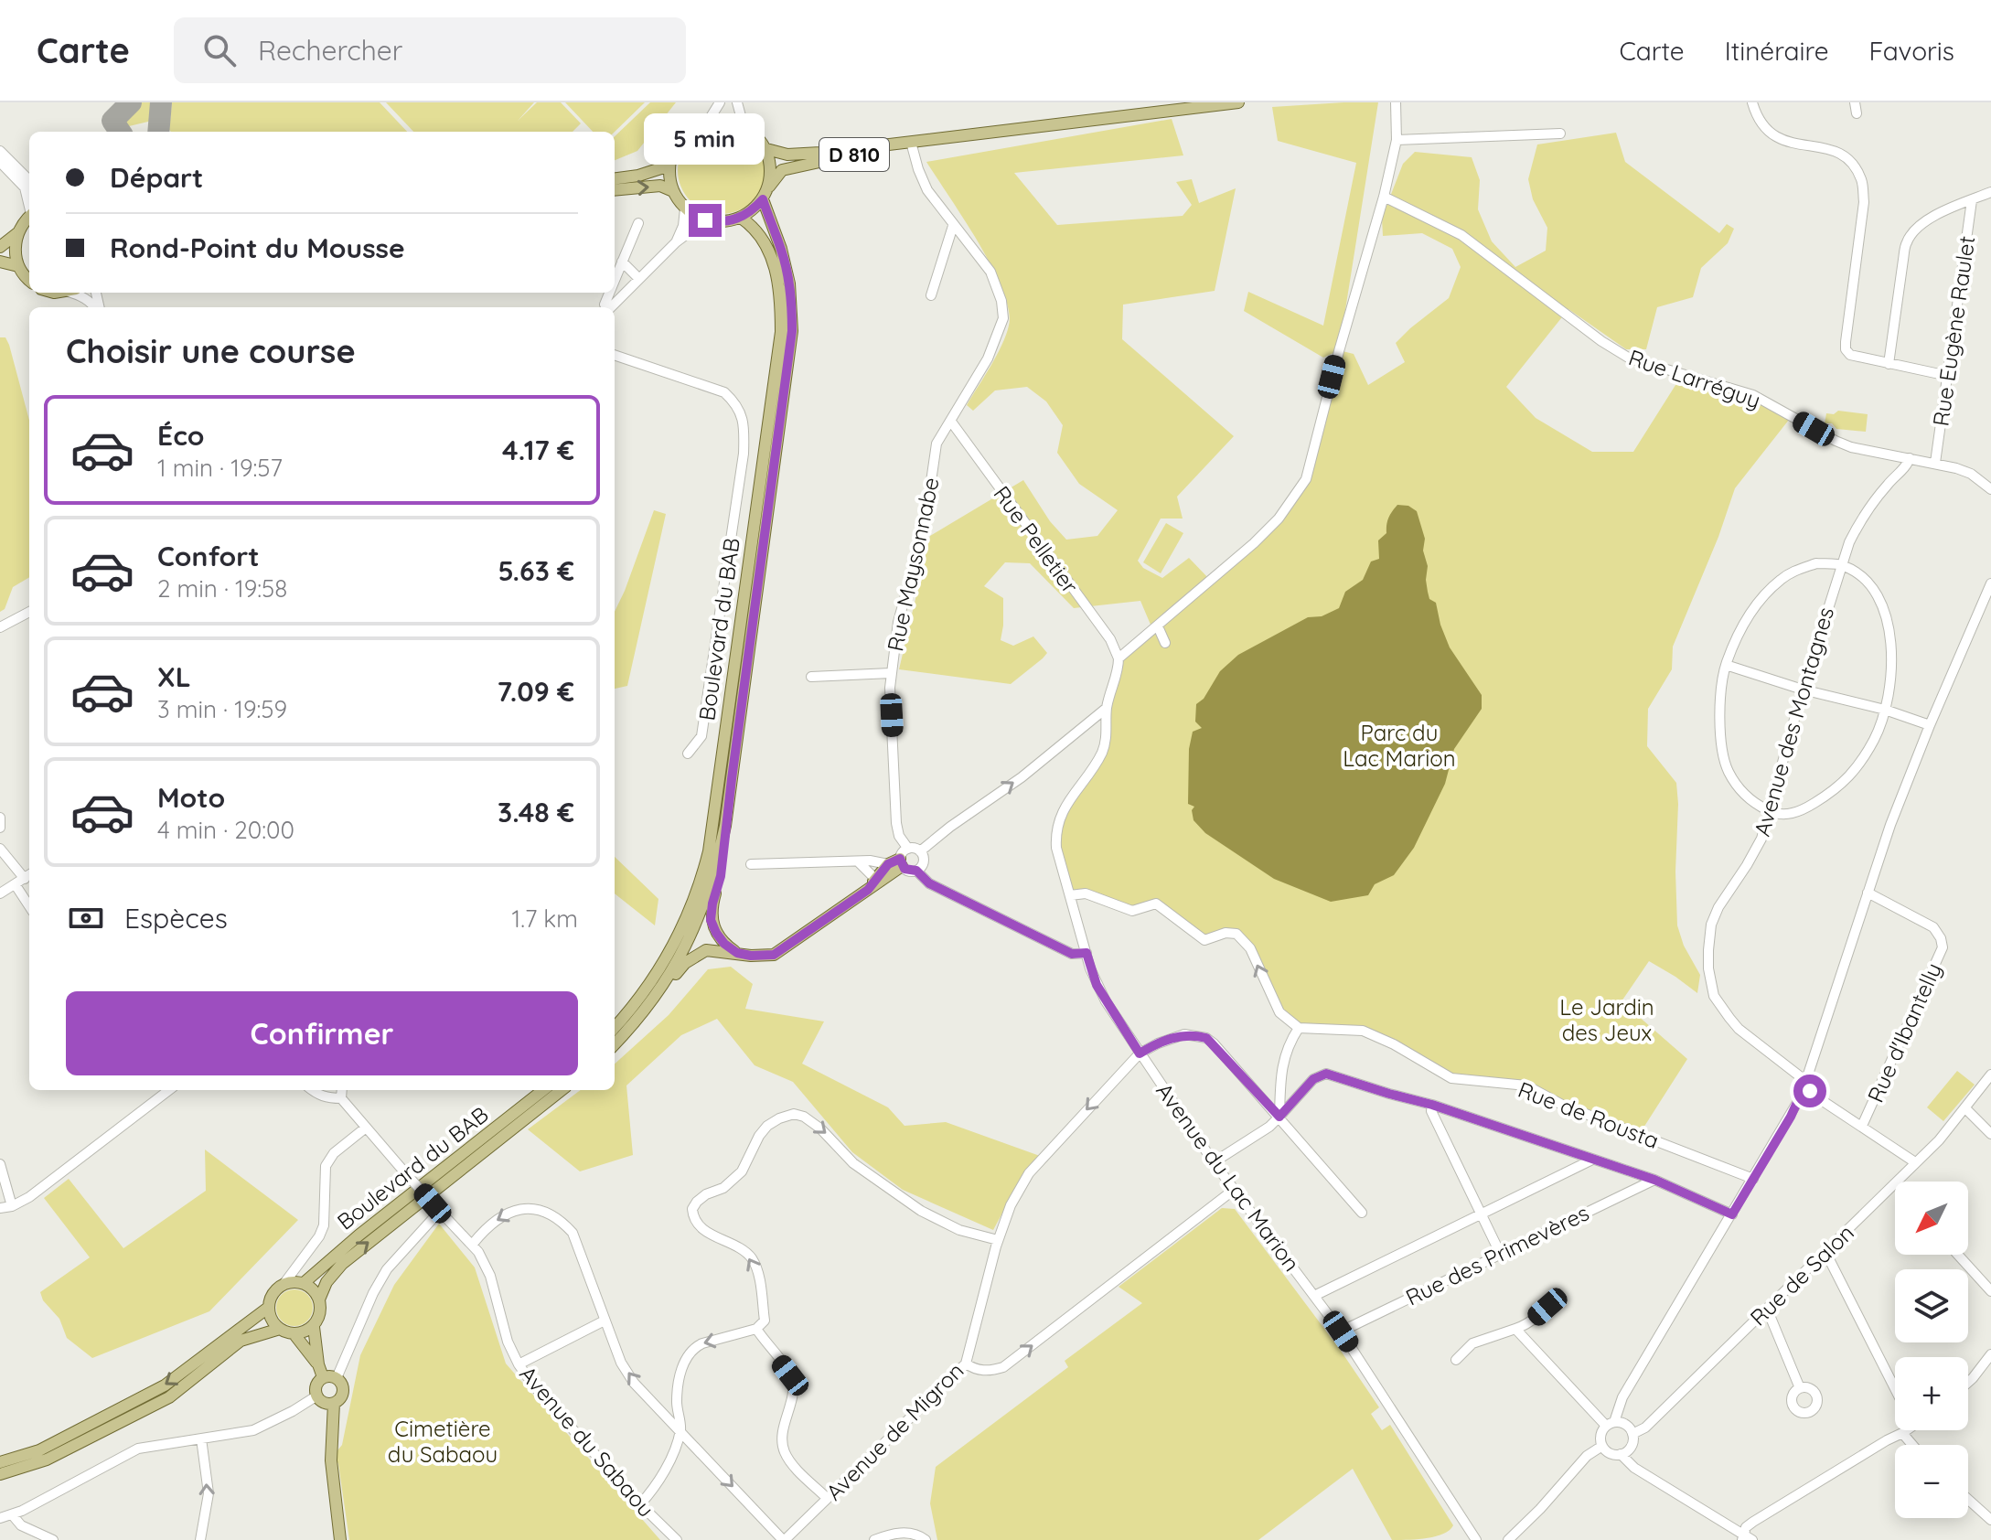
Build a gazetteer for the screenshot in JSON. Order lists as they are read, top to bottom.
{
  "streets": {
    "main road": ["D 810", "Boulevard du BAB"],
    "street": [
      "Rue Eugène Raulet",
      "Rue Larréguy",
      "Rue Pelletier",
      "Rue Maysonnabe",
      "Avenue des Montagnes",
      "Rue d'Ibantelly",
      "Rue de Rousta",
      "Avenue du Lac Marion",
      "Rue des Primevères",
      "Rue de Salon",
      "Avenue de Migron",
      "Avenue du Sabaou"
    ]
  },
  "crossings": [
    ["D 810", "Rue Maysonnabe"],
    ["D 810", "Boulevard du BAB"],
    ["Rue Eugène Raulet", "Rue Larréguy"],
    ["Rue Larréguy", "Avenue des Montagnes"],
    ["Rue Pelletier", "Rue Maysonnabe"],
    ["Rue Pelletier", "Avenue du Lac Marion"],
    ["Avenue du Lac Marion", "Rue des Primevères"],
    ["Avenue du Lac Marion", "Avenue de Migron"]
  ],
  "one_way": ["Avenue de Migron"],
  "parks": ["Parc du Lac Marion", "Le Jardin des Jeux", "Cimetière du Sabaou"],
  "north": "bottom left",
  "page": {
    "header": "Carte",
    "search": "Rechercher",
    "nav": ["Carte", "Itinéraire", "Favoris"],
    "bubble": "5 min",
    "banner": ["Départ", "Rond-Point du Mousse"],
    "heading": "Choisir une course",
    "list": [
      {
        "name": "Éco",
        "note": "1 min · 19:57",
        "value": "4.17 €"
      },
      {
        "name": "Confort",
        "note": "2 min · 19:58",
        "value": "5.63 €"
      },
      {
        "name": "XL",
        "note": "3 min · 19:59",
        "value": "7.09 €"
      },
      {
        "name": "Moto",
        "note": "4 min · 20:00",
        "value": "3.48 €"
      }
    ],
    "pay": ["Espèces", "1.7 km"],
    "buttons": "Confirmer",
    "map_buttons": ["+", "−"]
  }
}
